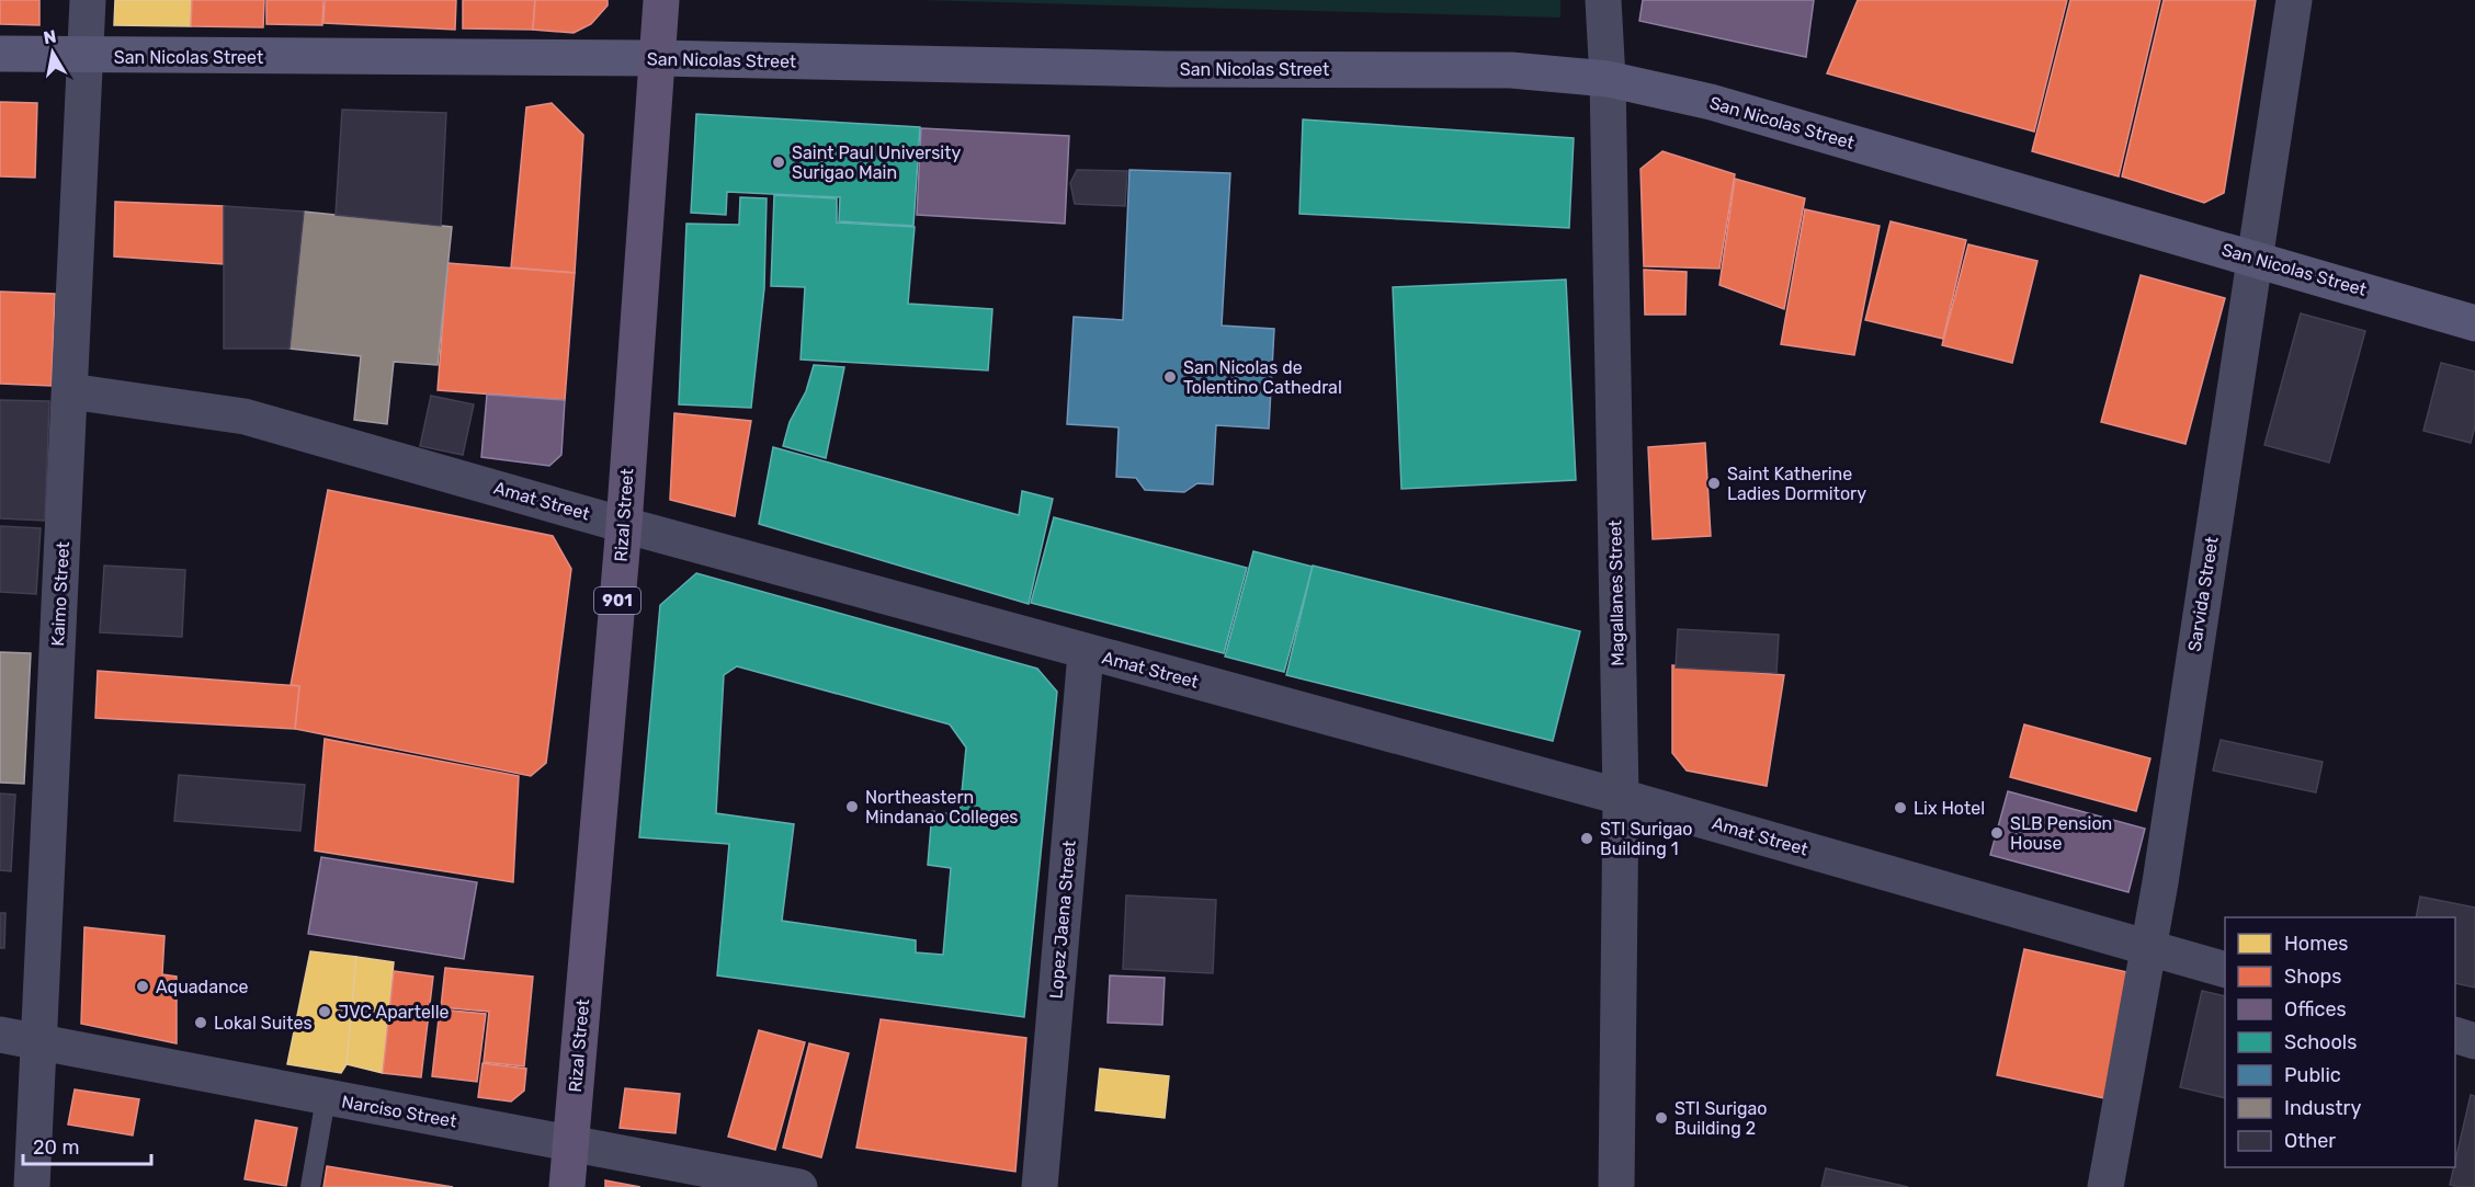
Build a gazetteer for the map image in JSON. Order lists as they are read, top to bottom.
{
  "streets": {
    "main road": ["San Nicolas Street", "Rizal Street", "901"],
    "street": [
      "Amat Street",
      "Magallanes Street",
      "Kaimo Street",
      "Sarvida Street",
      "Lopez Jaena Street",
      "Narciso Street"
    ]
  },
  "crossings": [
    ["San Nicolas Street", "Rizal Street"],
    ["San Nicolas Street", "Magallanes Street"],
    ["San Nicolas Street", "Kaimo Street"],
    ["San Nicolas Street", "Sarvida Street"],
    ["Amat Street", "Rizal Street"],
    ["Amat Street", "Magallanes Street"],
    ["Amat Street", "Kaimo Street"],
    ["Amat Street", "Sarvida Street"],
    ["Amat Street", "Lopez Jaena Street"],
    ["Rizal Street", "Narciso Street"],
    ["Kaimo Street", "Narciso Street"]
  ],
  "places": [
    "Saint Paul University Surigao Main",
    "San Nicolas de Tolentino Cathedral",
    "Saint Katherine Ladies Dormitory",
    "Northeastern Mindanao Colleges",
    "Lix Hotel",
    "SLB Pension House",
    "STI Surigao Building 1",
    "Aquadance",
    "JVC Apartelle",
    "Lokal Suites",
    "STI Surigao Building 2"
  ],
  "legend": [
    "Homes",
    "Shops",
    "Offices",
    "Schools",
    "Public",
    "Industry",
    "Other"
  ],
  "scale_bar": "20 m",
  "north": "top"
}
